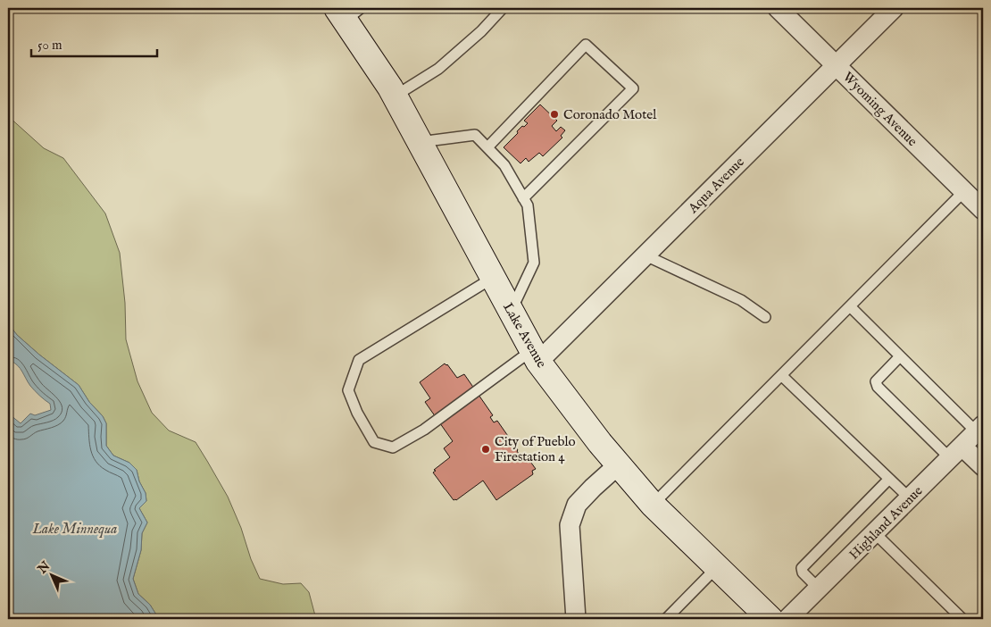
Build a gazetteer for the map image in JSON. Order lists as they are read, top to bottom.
{
  "streets": {
    "main road": ["Lake Avenue"],
    "street": ["Wyoming Avenue", "Aqua Avenue", "Highland Avenue"]
  },
  "crossings": [
    ["Wyoming Avenue", "Aqua Avenue"],
    ["Aqua Avenue", "Lake Avenue"]
  ],
  "water": ["Lake Minnequa"],
  "places": ["Coronado Motel", "City of Pueblo Firestation 4"],
  "scale_bar": "50 m",
  "north": "top left"
}
